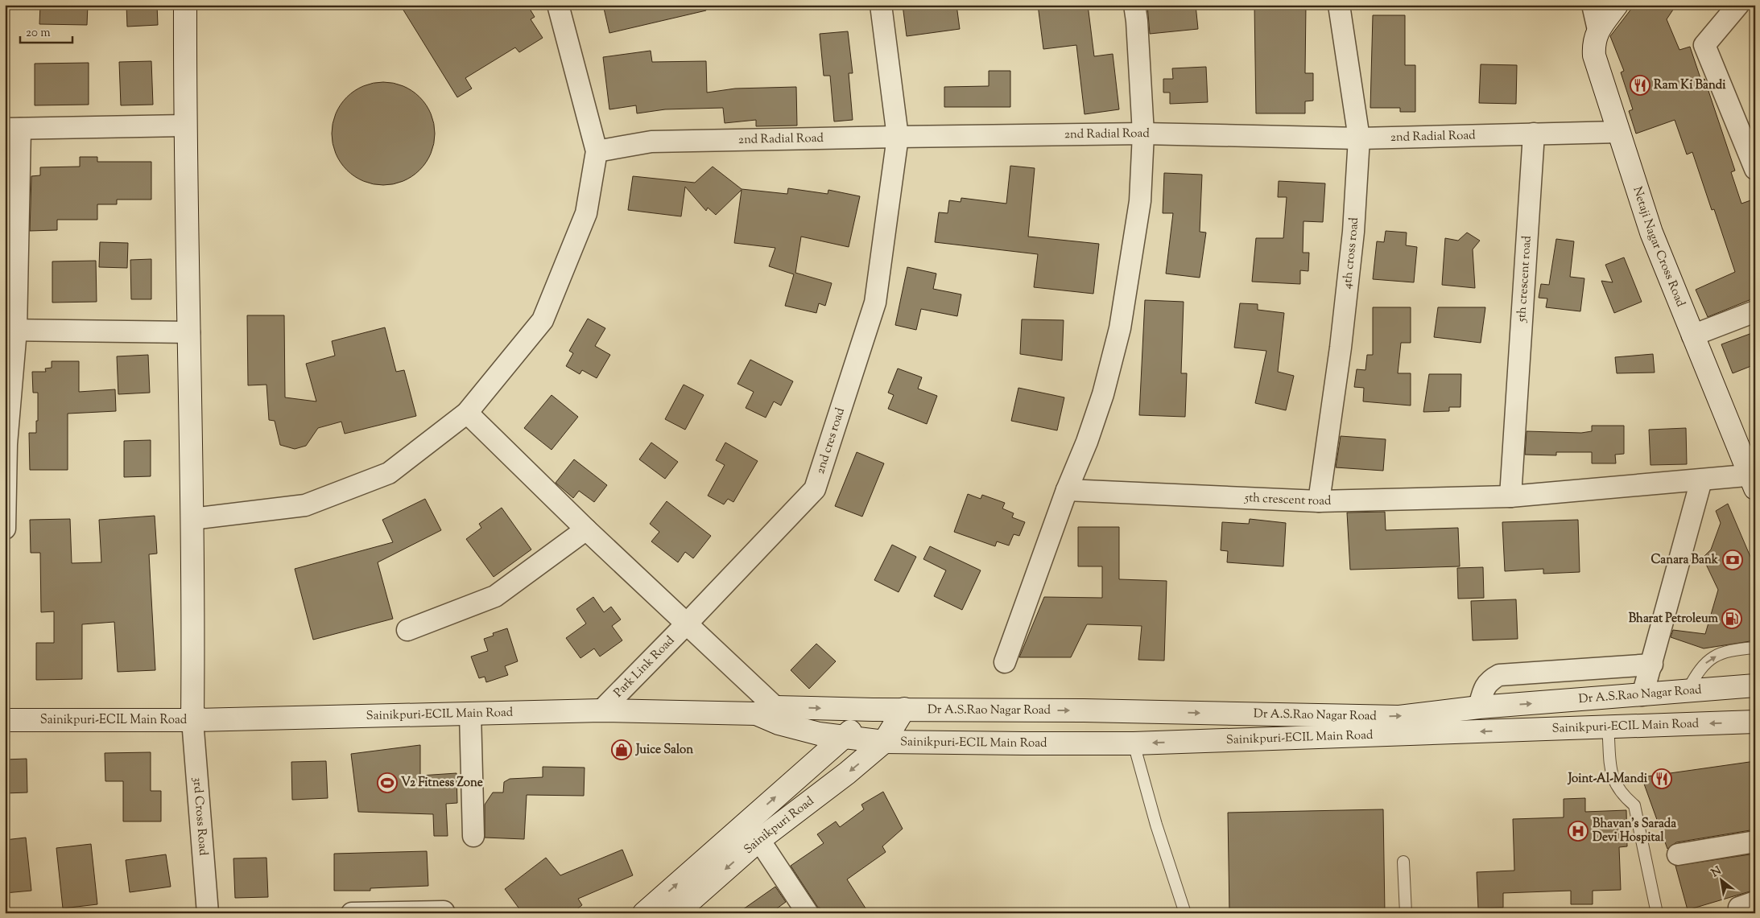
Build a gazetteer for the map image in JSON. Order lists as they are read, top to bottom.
{
  "streets": {
    "main road": [
      "Netaji Nagar Cross Road",
      "Dr A.S.Rao Nagar Road",
      "Sainikpuri-ECIL Main Road",
      "Sainikpuri Road"
    ],
    "street": [
      "2nd Radial Road",
      "4th cross road",
      "5th crescent road",
      "2nd cres road",
      "Park Link Road",
      "3rd Cross Road"
    ]
  },
  "crossings": [
    ["2nd Radial Road", "Netaji Nagar Cross Road"],
    ["2nd Radial Road", "4th cross road"],
    ["2nd Radial Road", "5th crescent road"],
    ["2nd Radial Road", "2nd cres road"],
    ["Netaji Nagar Cross Road", "5th crescent road"],
    ["4th cross road", "5th crescent road"],
    ["2nd cres road", "Park Link Road"],
    ["Park Link Road", "Sainikpuri-ECIL Main Road"],
    ["Dr A.S.Rao Nagar Road", "Sainikpuri-ECIL Main Road"],
    ["Dr A.S.Rao Nagar Road", "Sainikpuri Road"],
    ["Sainikpuri-ECIL Main Road", "3rd Cross Road"],
    ["Sainikpuri-ECIL Main Road", "Sainikpuri Road"]
  ],
  "one_way": ["Dr A.S.Rao Nagar Road"],
  "places": {
    "restaurant": ["Ram Ki Bandi", "Joint-Al-Mandi"],
    "bank": ["Canara Bank"],
    "fuel station": ["Bharat Petroleum"],
    "shop": ["Juice Salon"],
    "sports": ["V2 Fitness Zone"],
    "hospital": ["Bhavan's Sarada Devi Hospital"]
  },
  "scale_bar": "20 m",
  "north": "top left"
}
